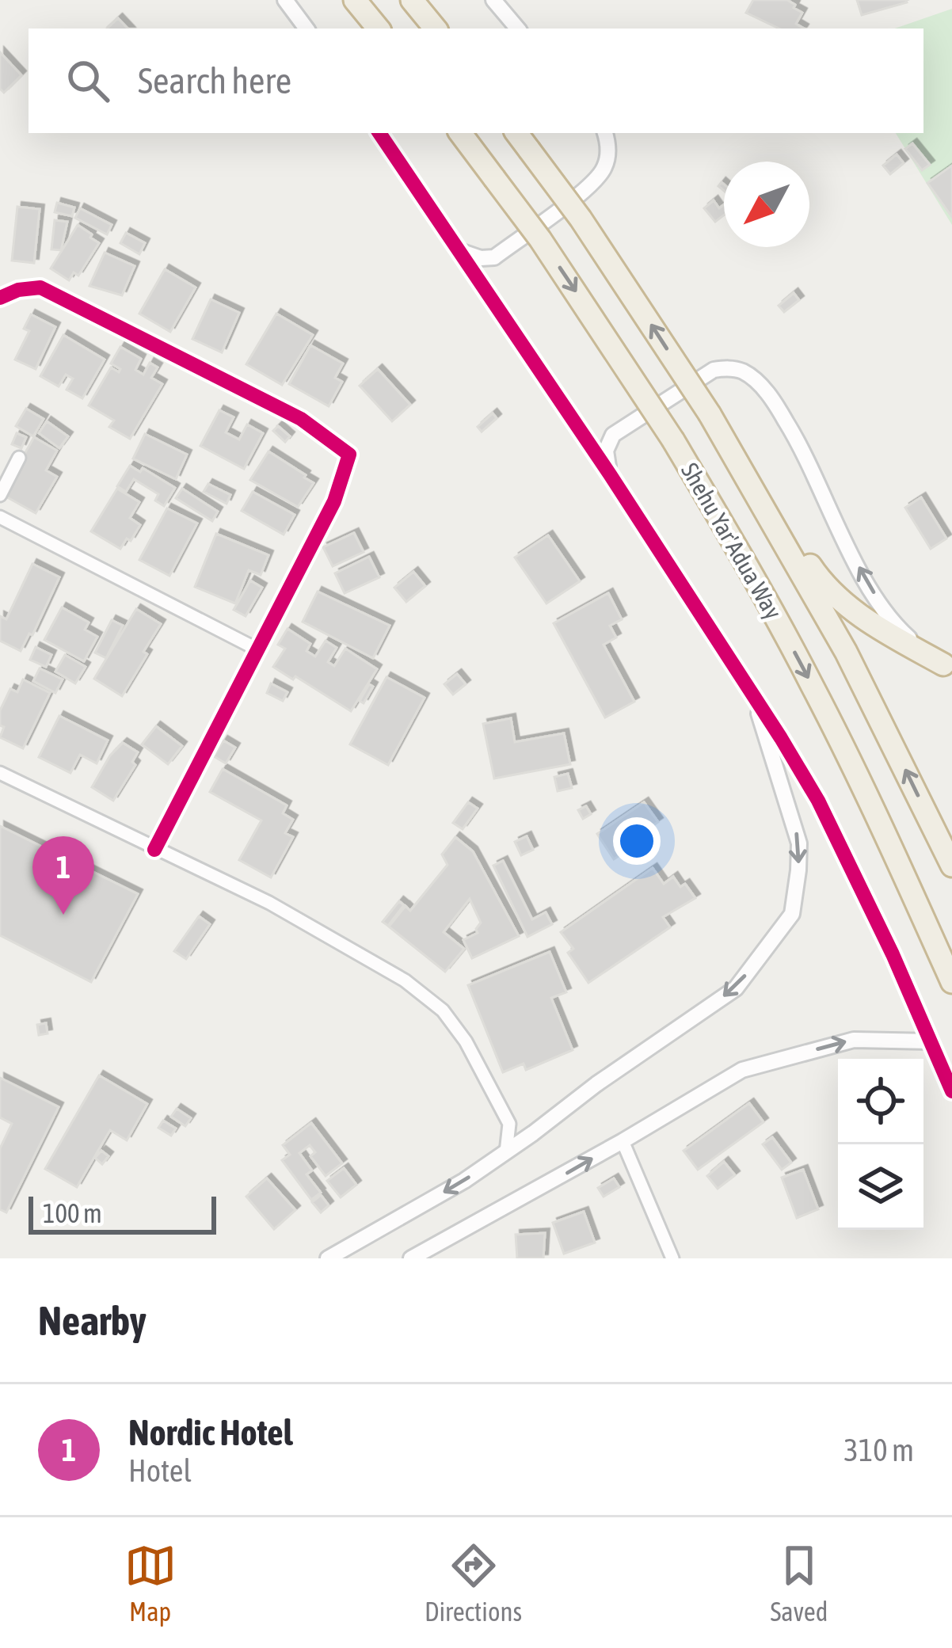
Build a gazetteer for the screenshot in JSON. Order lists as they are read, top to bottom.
{
  "streets": {
    "highway": ["Shehu Yar'Adua Way"]
  },
  "scale_bar": "100 m",
  "north": "bottom left",
  "page": {
    "search": "Search here",
    "pins": "1",
    "scale": "100 m",
    "heading": "Nearby",
    "list": [
      {
        "mark": "1",
        "name": "Nordic Hotel",
        "note": "Hotel",
        "value": "310 m"
      }
    ],
    "nav": ["Map", "Directions", "Saved"]
  }
}
